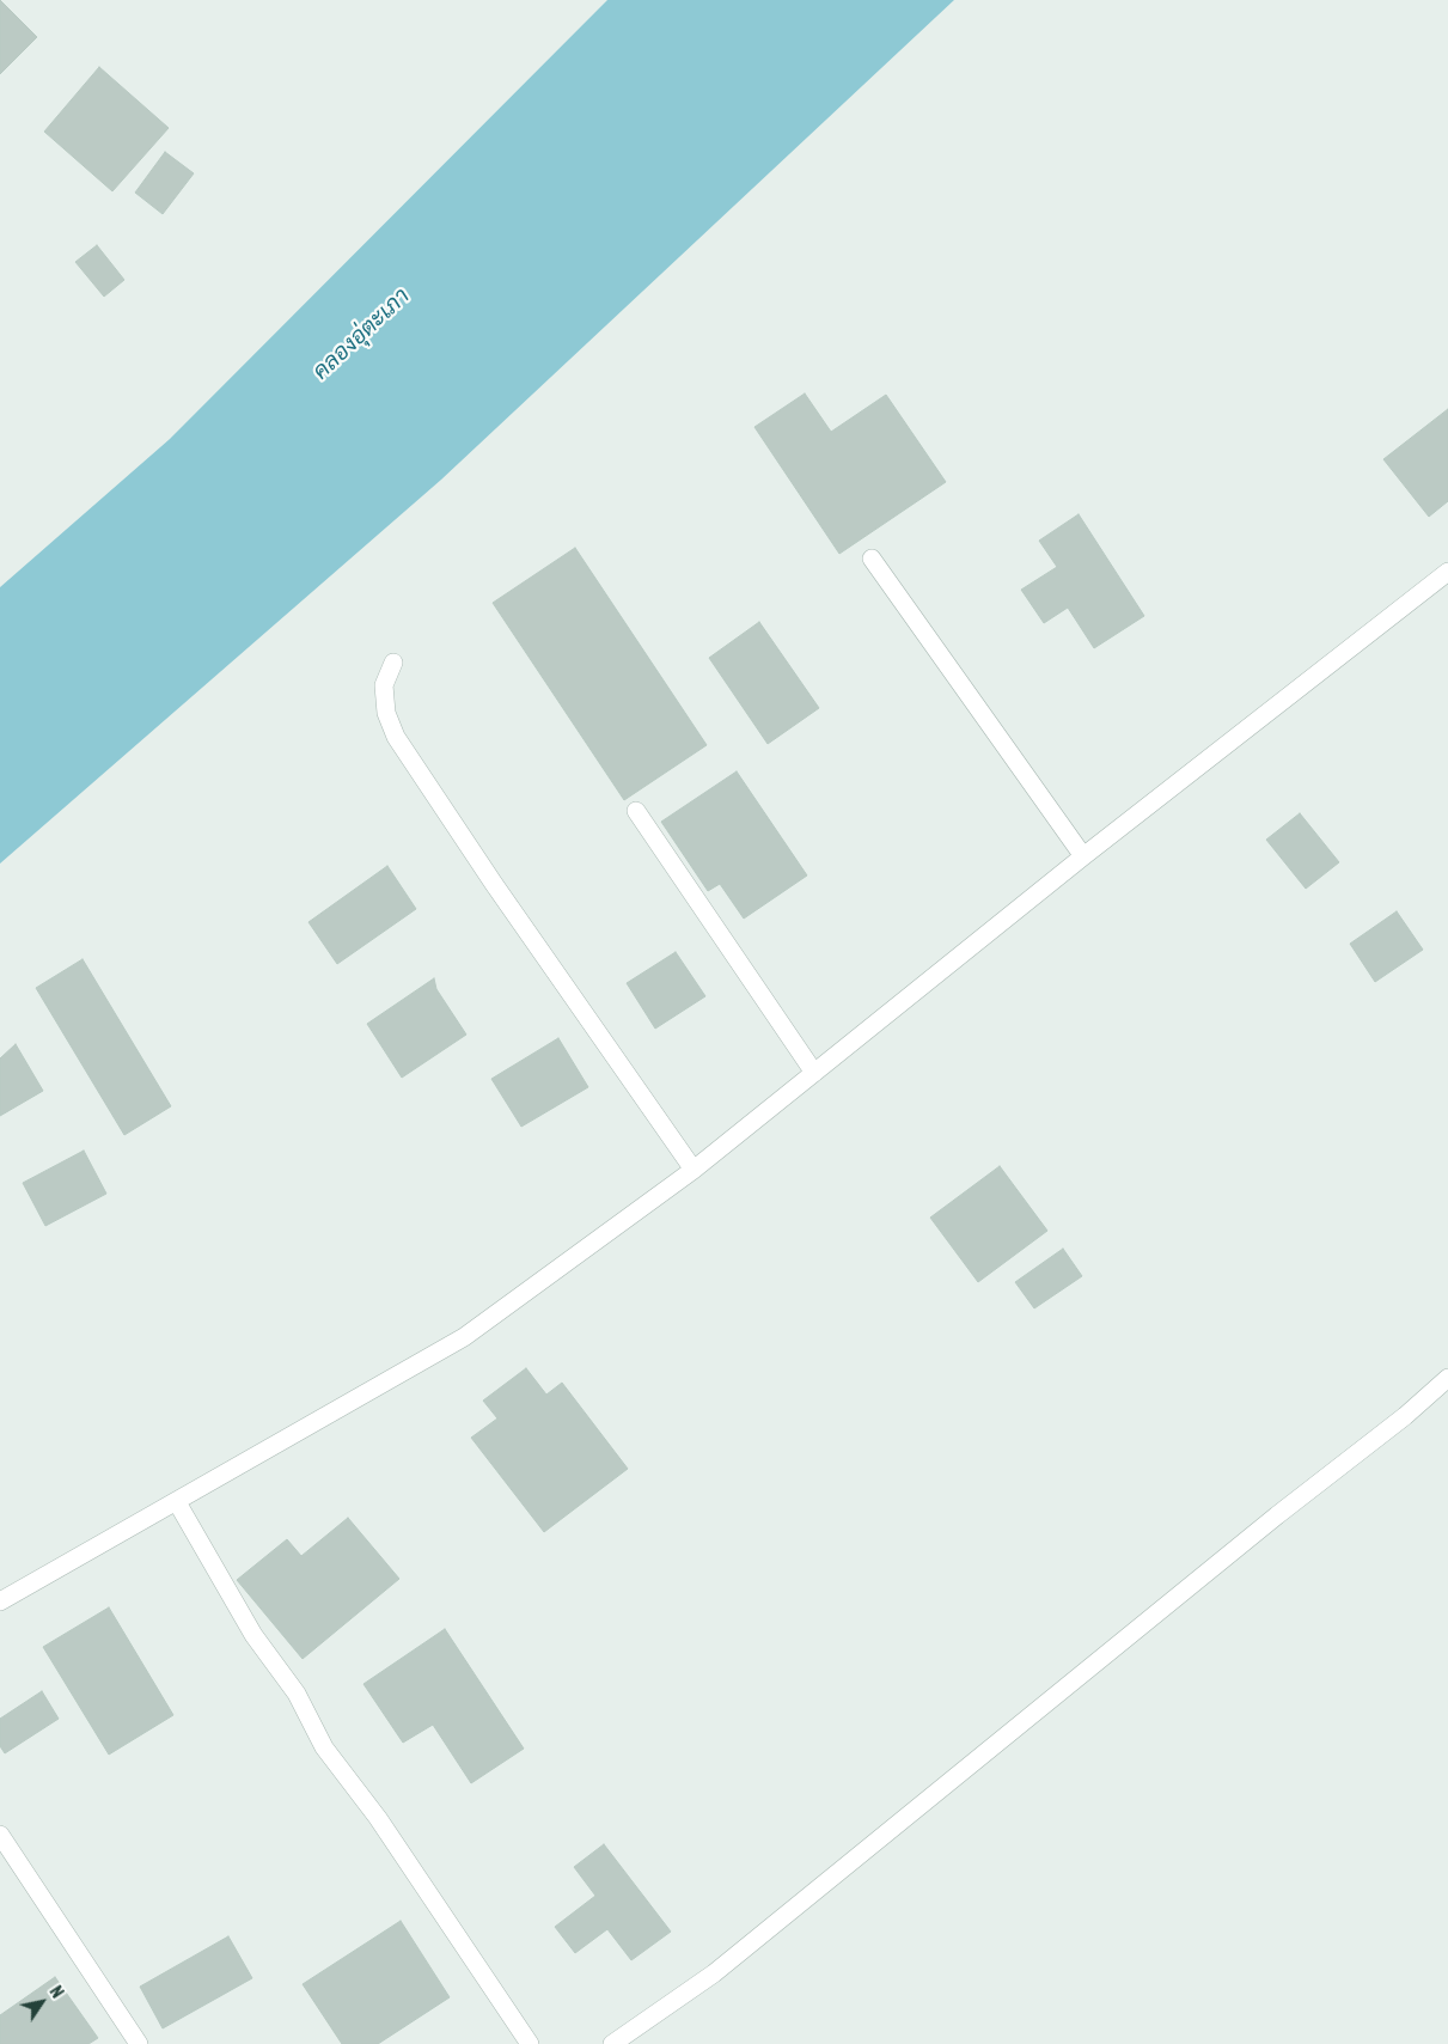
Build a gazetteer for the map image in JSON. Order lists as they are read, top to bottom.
{
  "water": ["คลองอุ่ตะเภา"],
  "north": "top right"
}
